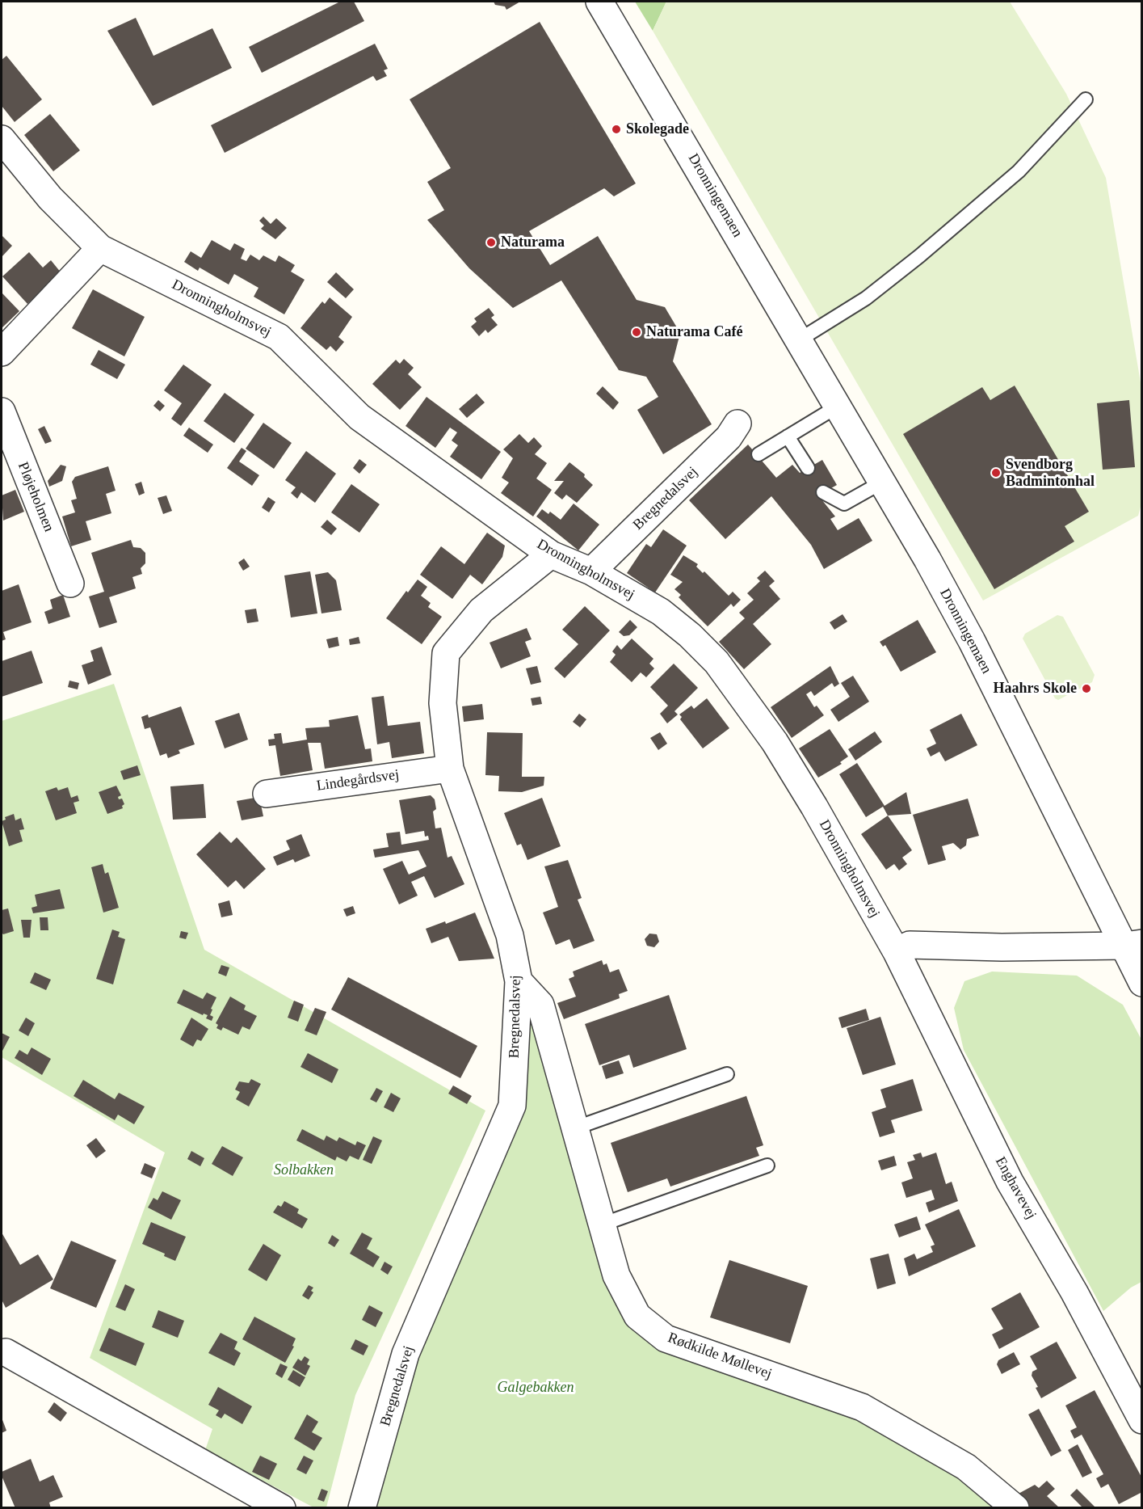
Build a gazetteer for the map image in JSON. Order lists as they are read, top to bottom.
{
  "streets": {
    "street": [
      "Dronningemaen",
      "Dronningholmsvej",
      "Pløjeholmen",
      "Bregnedalsvej",
      "Lindegårdsvej",
      "Enghavevej",
      "Rødkilde Møllevej"
    ]
  },
  "crossings": [
    ["Dronningholmsvej", "Bregnedalsvej"],
    ["Dronningholmsvej", "Enghavevej"],
    ["Bregnedalsvej", "Lindegårdsvej"],
    ["Bregnedalsvej", "Rødkilde Møllevej"]
  ],
  "parks": ["Solbakken", "Galgebakken"],
  "places": [
    "Skolegade",
    "Naturama",
    "Naturama Café",
    "Svendborg Badmintonhal",
    "Haahrs Skole"
  ]
}
